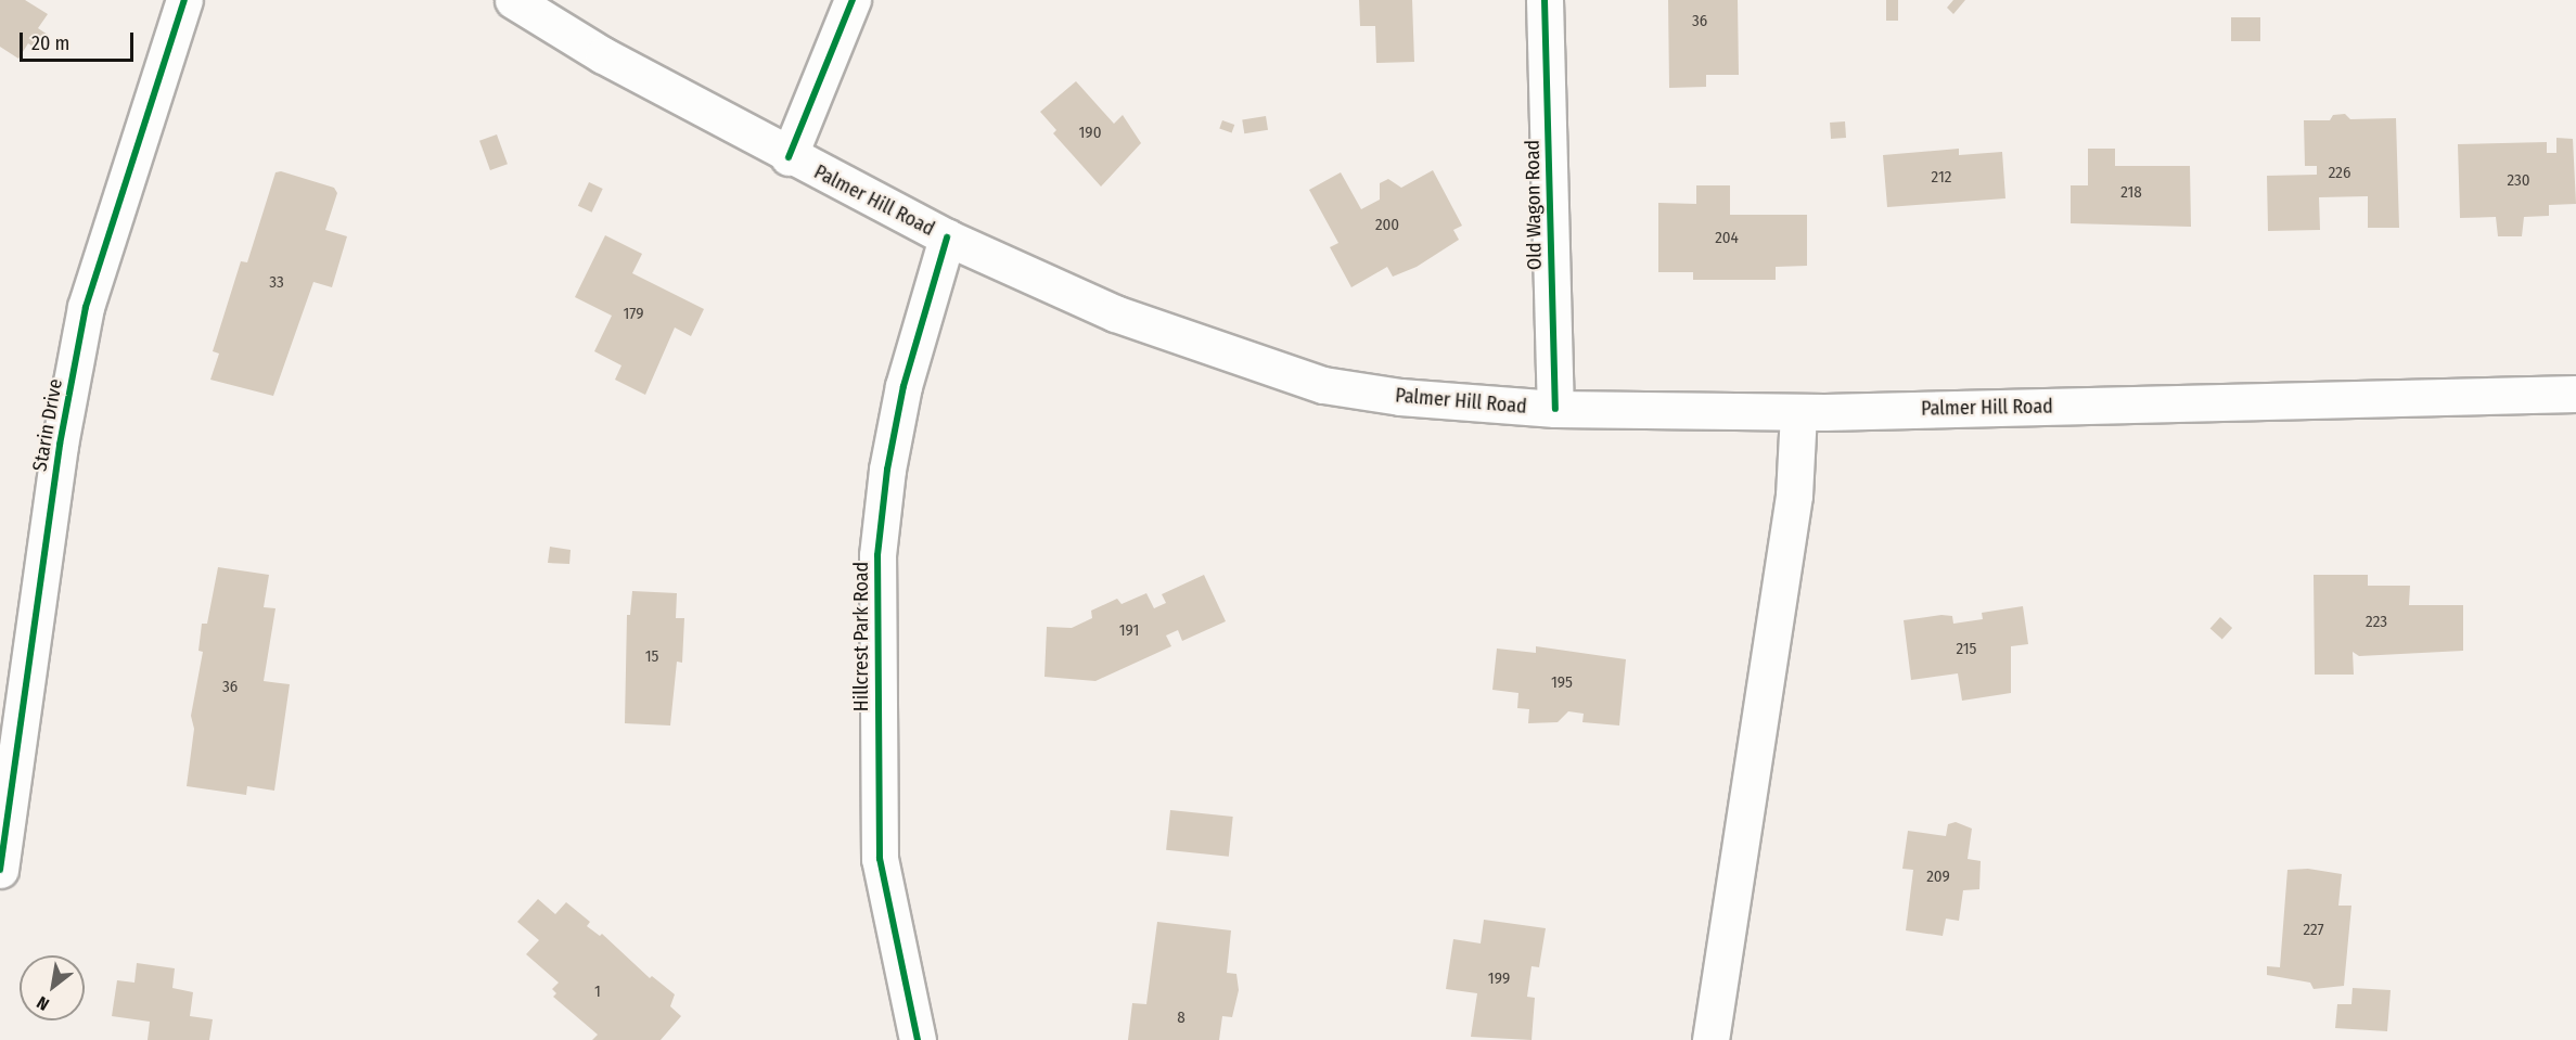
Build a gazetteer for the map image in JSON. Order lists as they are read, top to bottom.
{
  "streets": {
    "street": [
      "Palmer Hill Road",
      "Old Wagon Road",
      "Starin Drive",
      "Hillcrest Park Road"
    ]
  },
  "crossings": [
    ["Palmer Hill Road", "Old Wagon Road"],
    ["Palmer Hill Road", "Hillcrest Park Road"]
  ],
  "house_numbers": [
    "36",
    "190",
    "226",
    "212",
    "230",
    "218",
    "200",
    "204",
    "33",
    "179",
    "223",
    "191",
    "215",
    "15",
    "195",
    "36",
    "209",
    "227",
    "199",
    "1",
    "8"
  ],
  "scale_bar": "20 m",
  "north": "bottom left"
}
